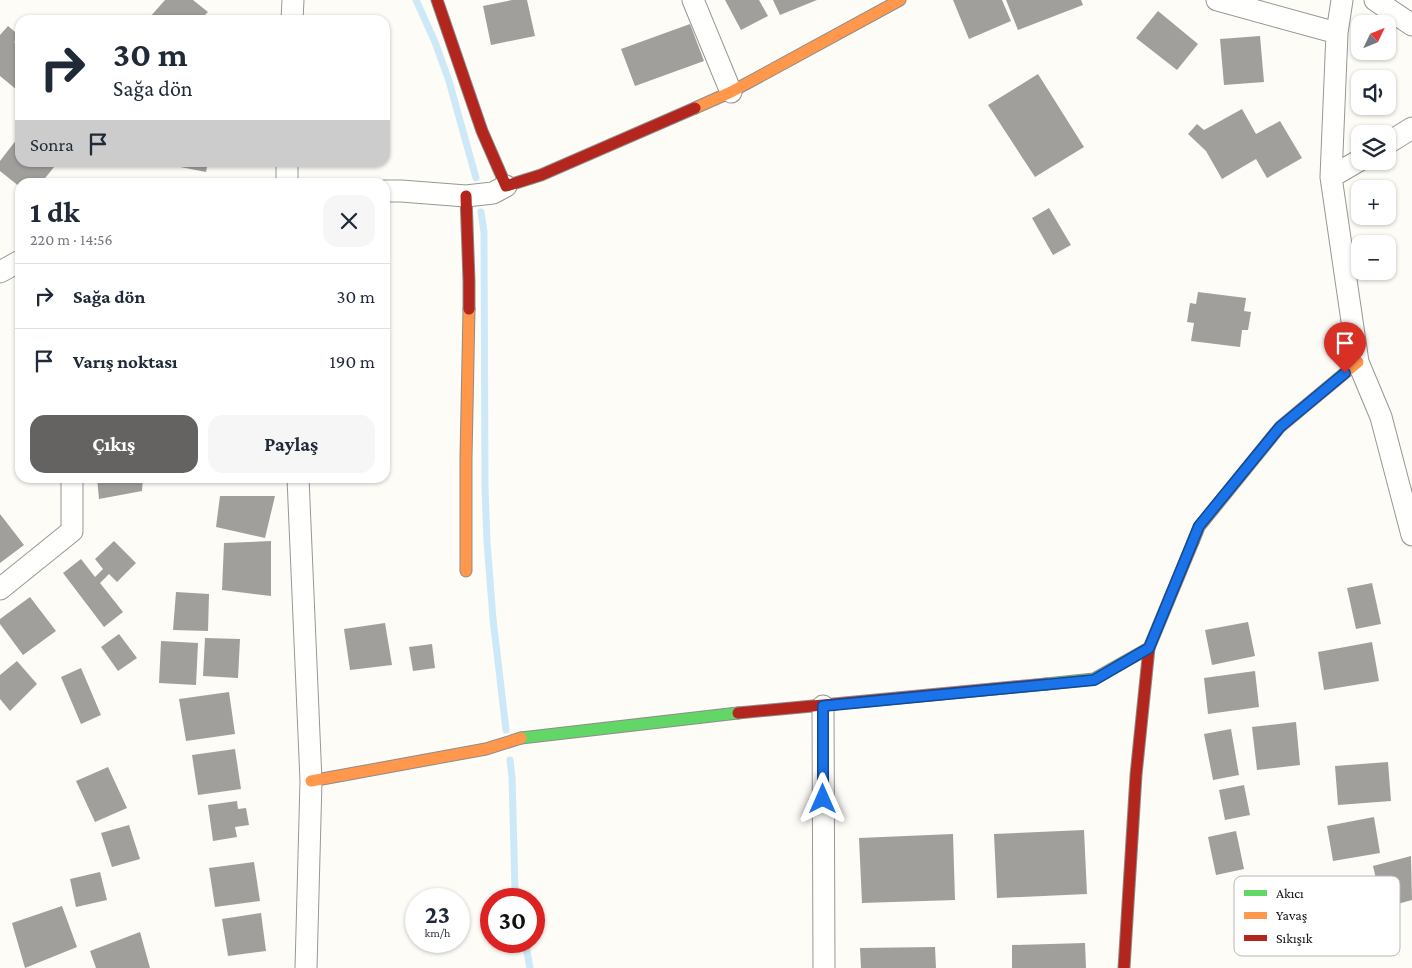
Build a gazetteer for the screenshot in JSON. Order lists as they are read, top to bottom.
{
  "legend": ["Akıcı", "Yavaş", "Sıkışık"],
  "north": "top right",
  "page": {
    "map_buttons": ["+", "−"],
    "turn": ["30 m", "Sağa dön"],
    "then": "Sonra",
    "heading": ["1 dk", "220 m · 14:56"],
    "list": [
      {
        "name": "Sağa dön",
        "value": "30 m"
      },
      {
        "name": "Varış noktası",
        "value": "190 m"
      }
    ],
    "buttons": ["Çıkış", "Paylaş"],
    "speed": "23 km/h",
    "limit": "30"
  }
}
